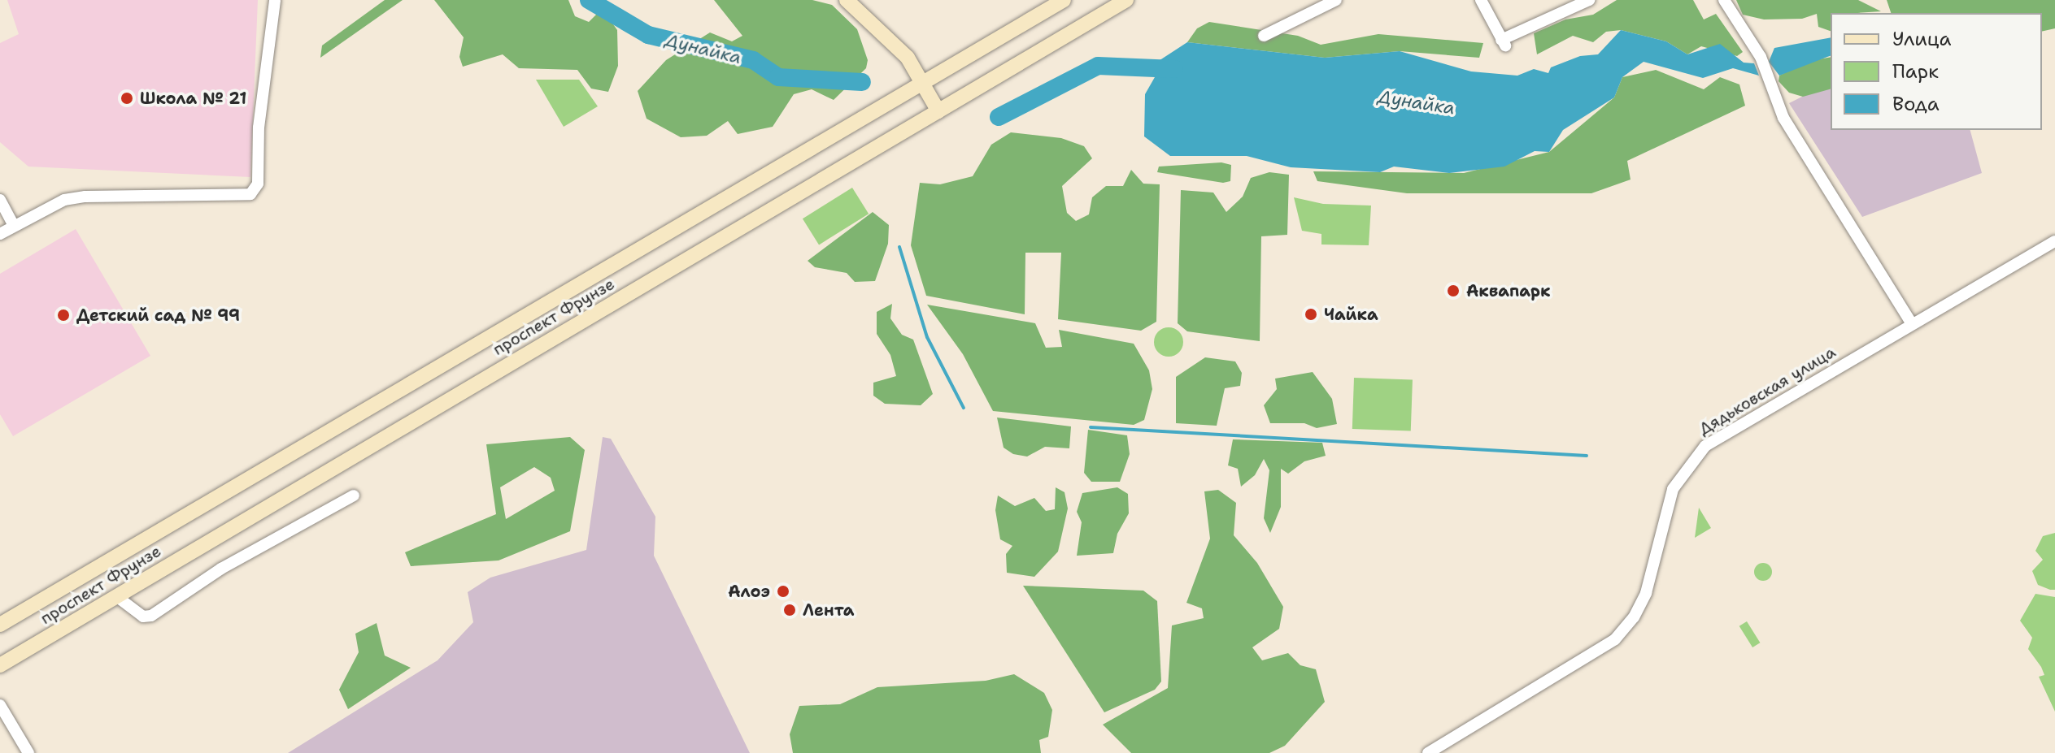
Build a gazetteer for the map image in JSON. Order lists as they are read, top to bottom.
{
  "streets": {
    "main road": ["проспект Фрунзе"],
    "street": ["Дядьковская улица"]
  },
  "water": ["Дунайка"],
  "places": [
    "Школа № 21",
    "Аквапарк",
    "Чайка",
    "Детский сад № 99",
    "Алоэ",
    "Лента"
  ],
  "legend": ["Улица", "Парк", "Вода"]
}
